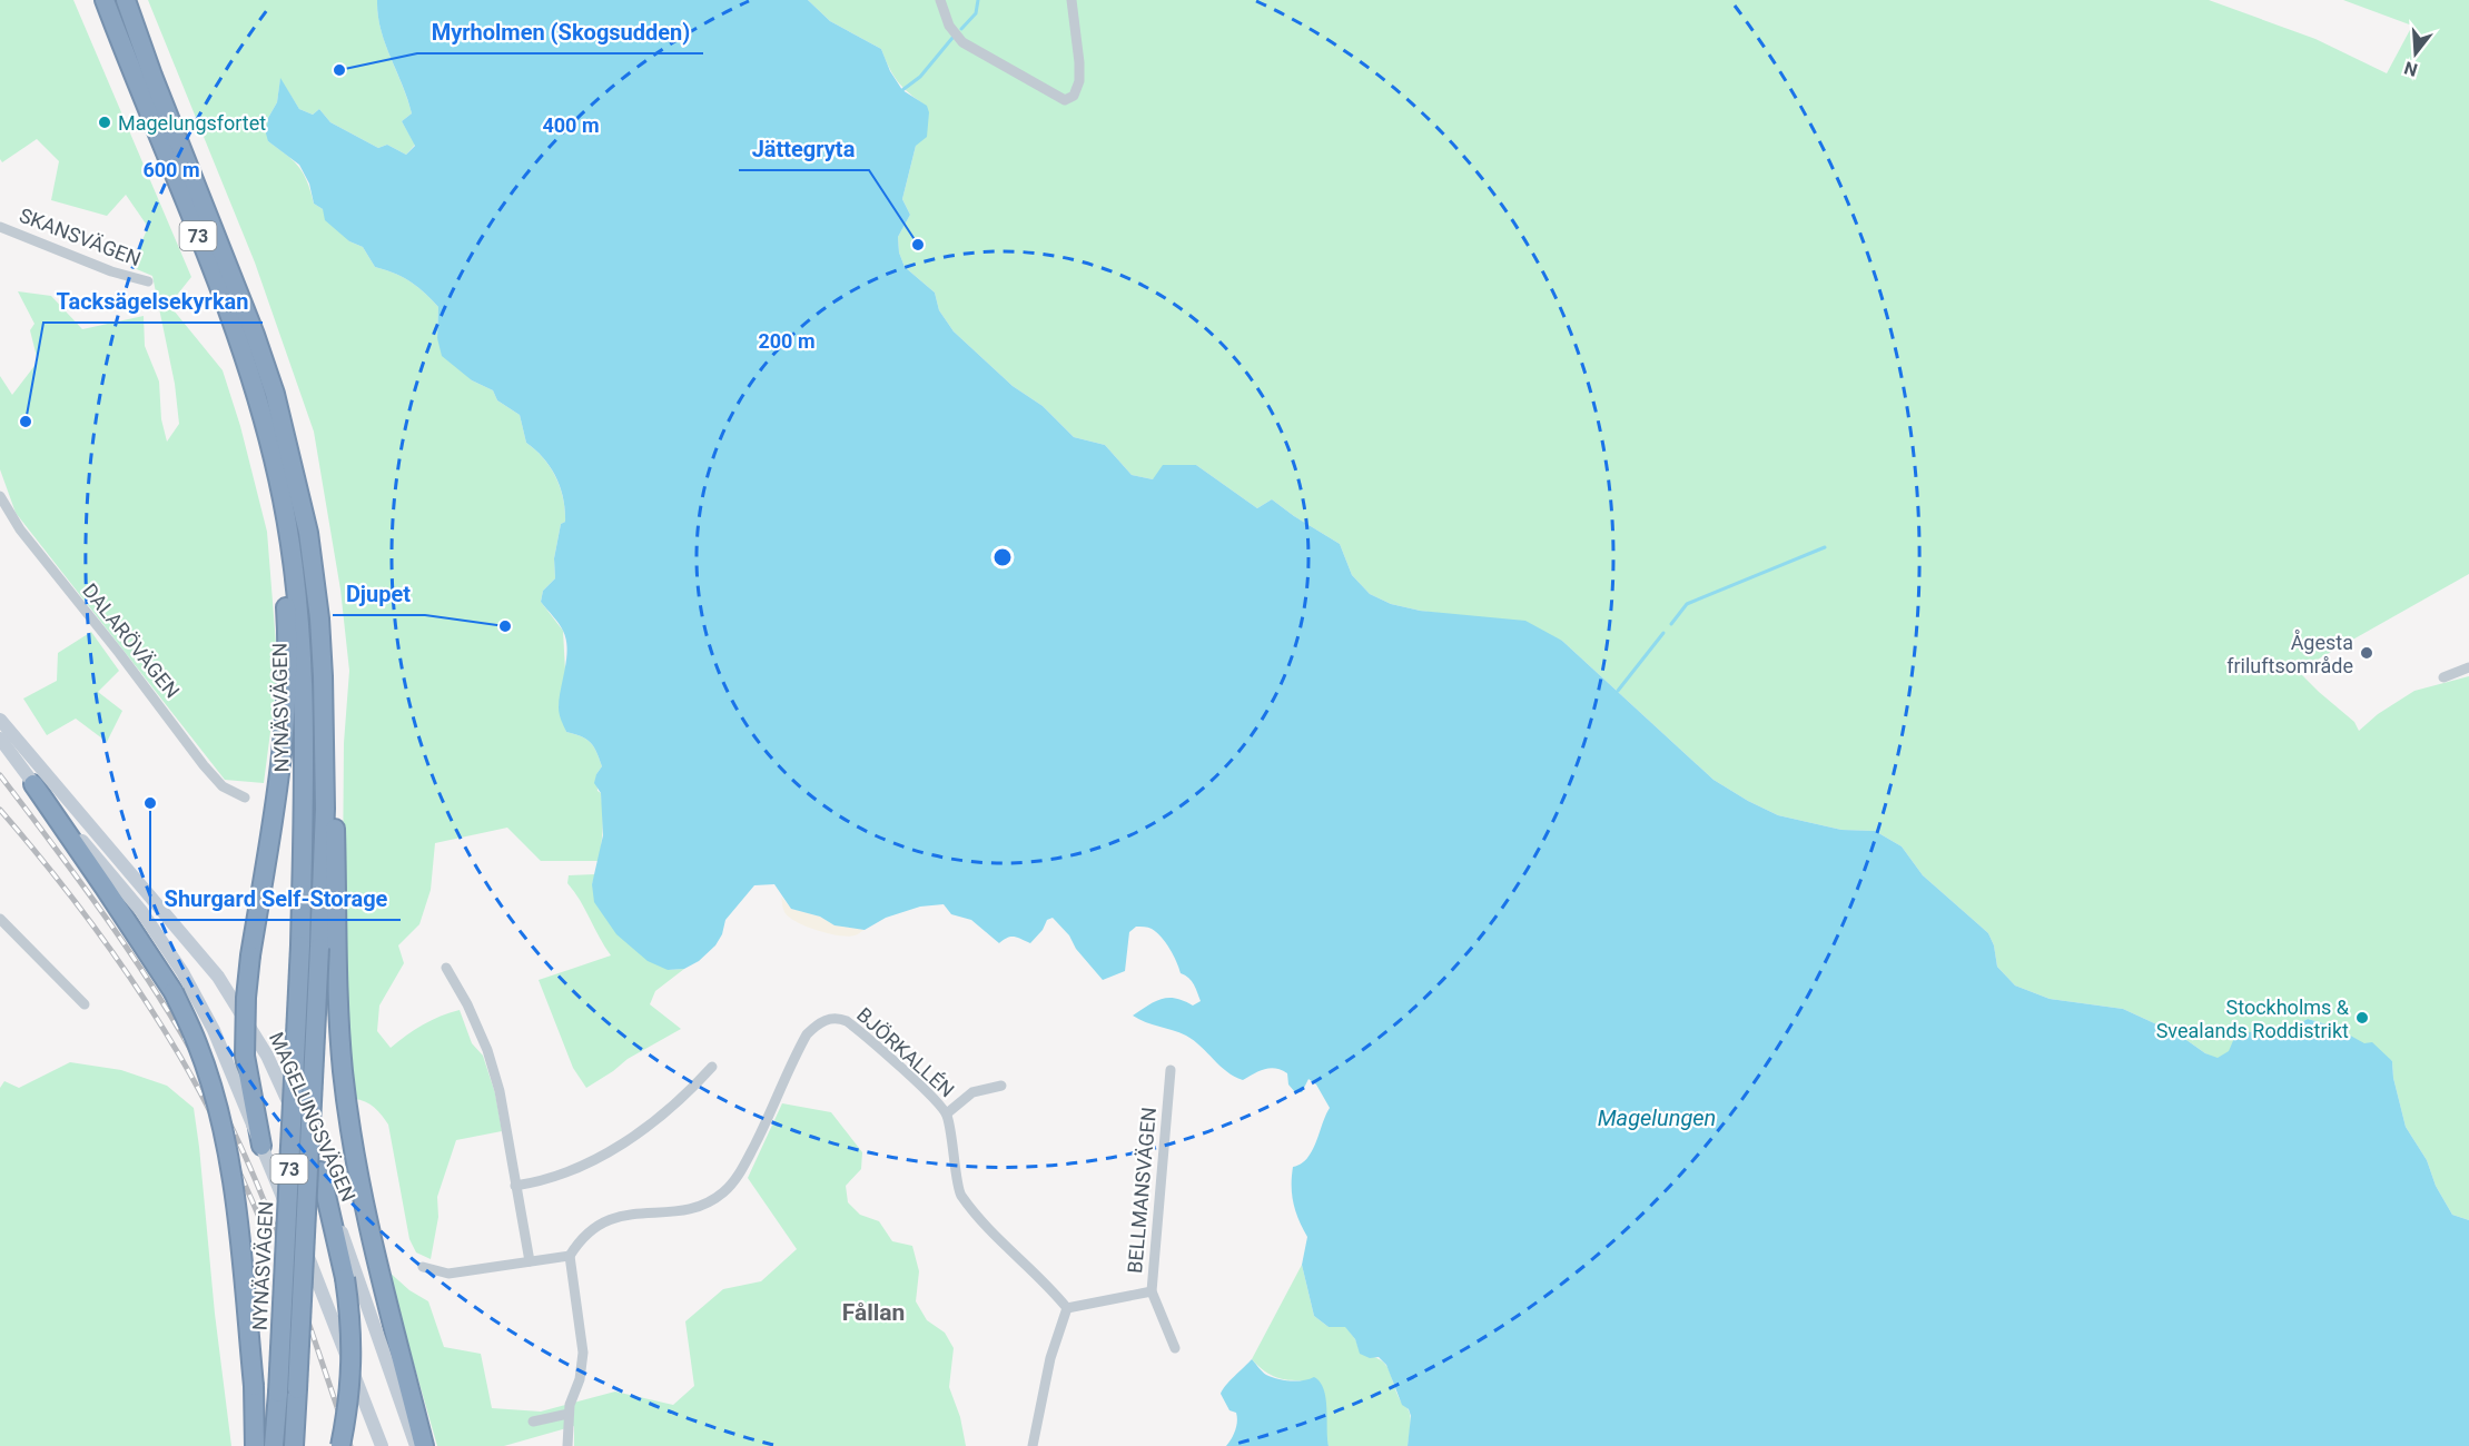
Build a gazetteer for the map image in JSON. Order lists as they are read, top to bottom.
{
  "streets": {
    "highway": ["73", "NYNÄSVÄGEN"],
    "street": [
      "SKANSVÄGEN",
      "DALARÖVÄGEN",
      "BJÖRKALLÉN",
      "MAGELUNGSVÄGEN",
      "BELLMANSVÄGEN"
    ]
  },
  "districts": ["Fållan"],
  "water": ["Magelungen"],
  "places": [
    "Myrholmen (Skogsudden)",
    "Magelungsfortet",
    "Jättegryta",
    "Tacksägelsekyrkan",
    "Djupet",
    "Ågesta friluftsområde",
    "Shurgard Self-Storage",
    "Stockholms & Svealands Roddistrikt"
  ],
  "north": "bottom",
  "rings": ["400 m", "600 m", "200 m"]
}
